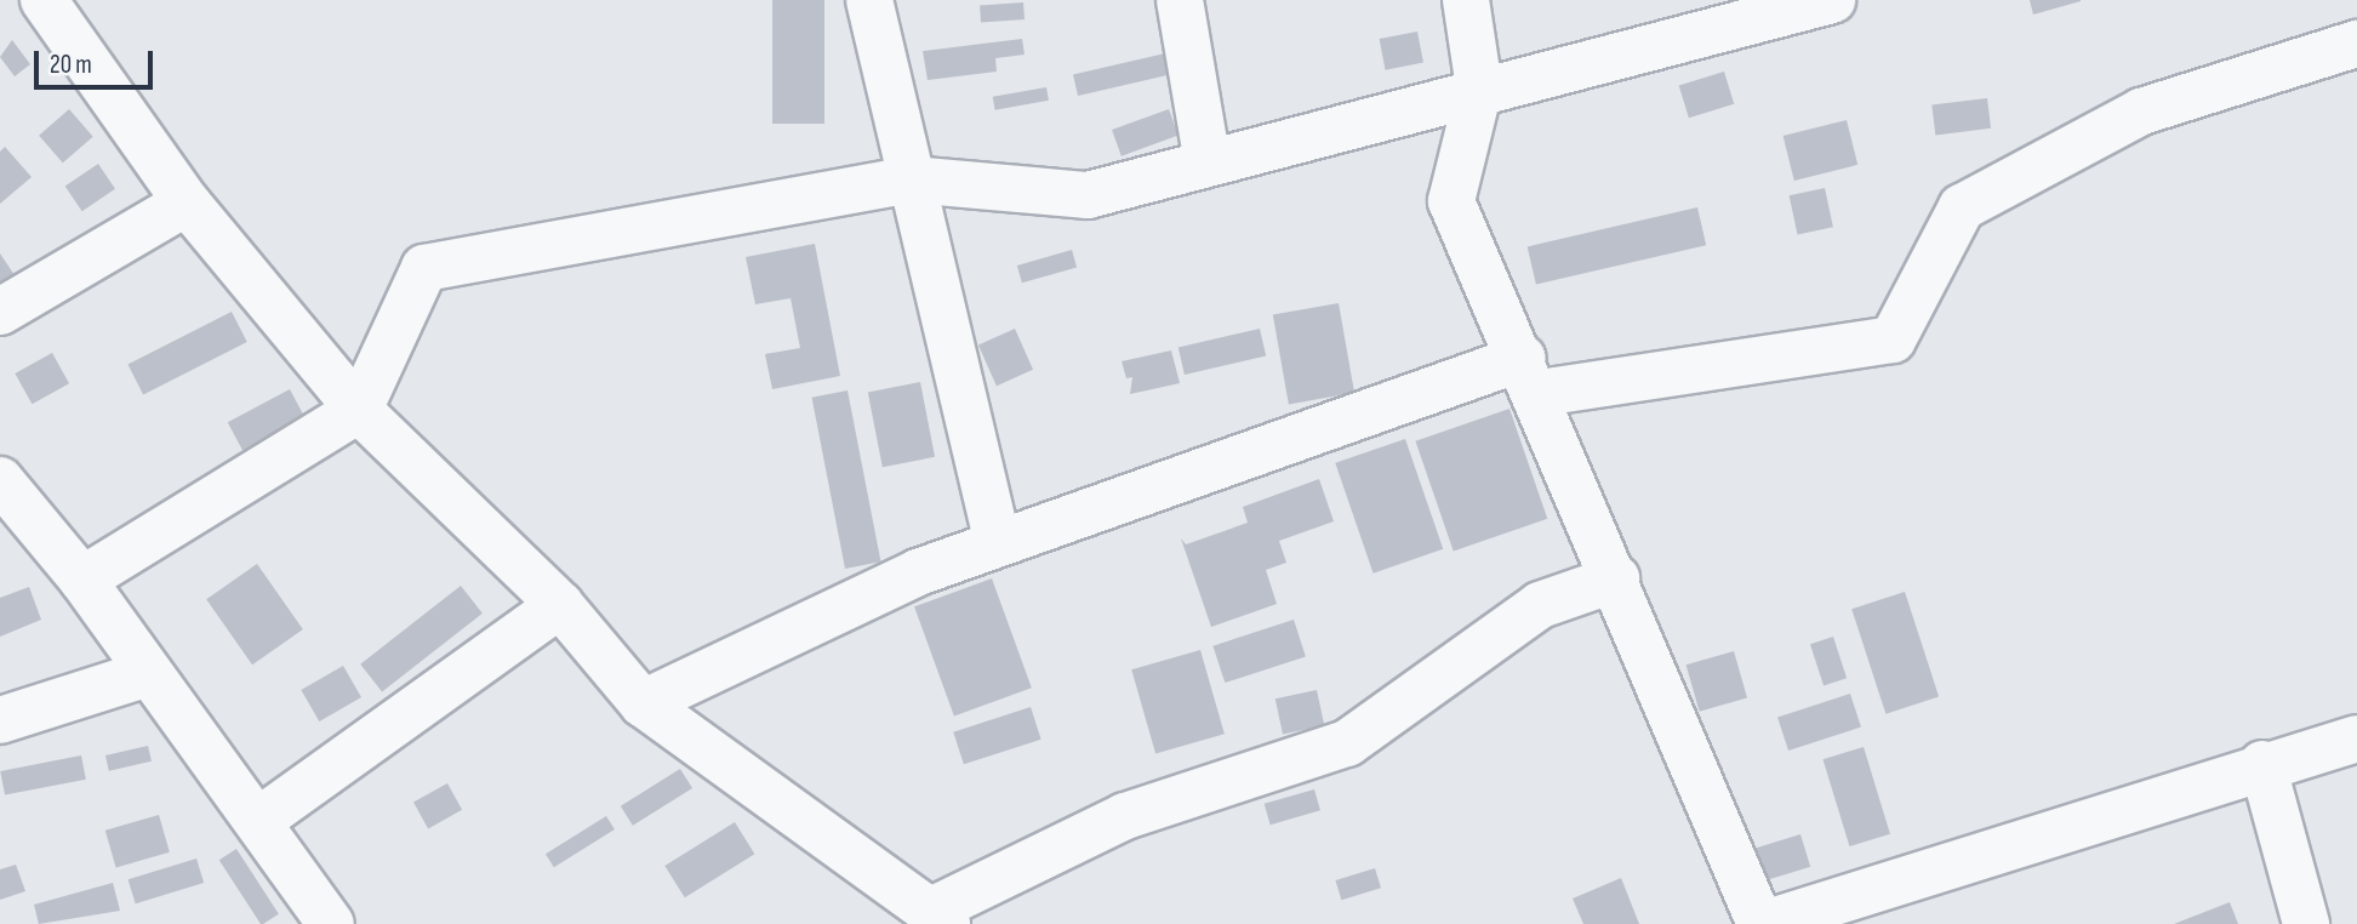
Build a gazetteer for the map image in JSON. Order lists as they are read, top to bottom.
{
  "scale_bar": "20 m"
}
